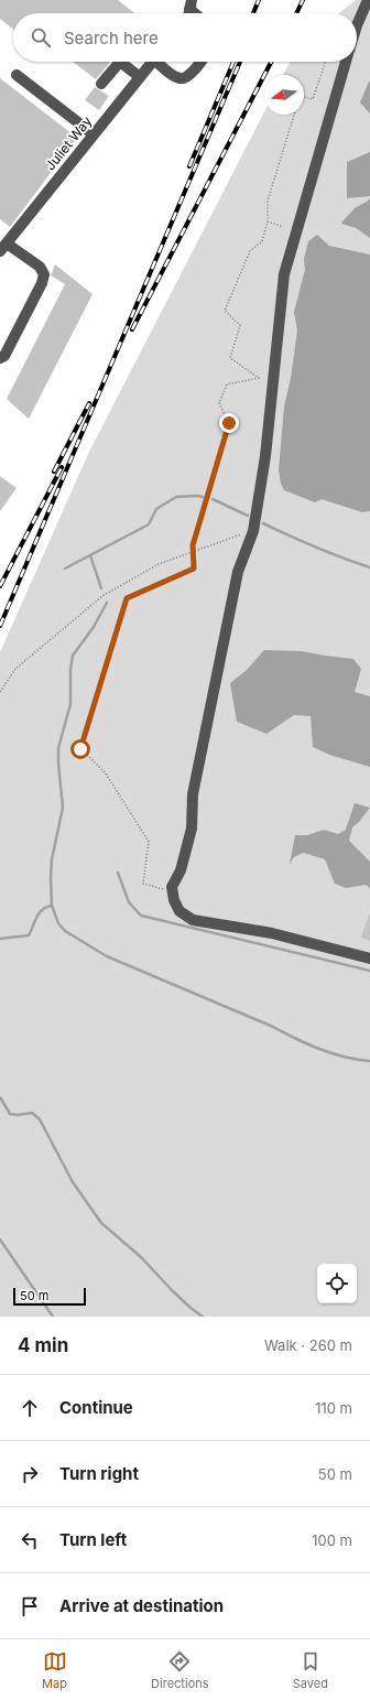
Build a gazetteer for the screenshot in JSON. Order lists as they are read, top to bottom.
{
  "streets": {
    "street": ["Juliet Way"]
  },
  "scale_bar": "50 m",
  "north": "left",
  "page": {
    "search": "Search here",
    "scale": "50 m",
    "heading": ["4 min", "Walk · 260 m"],
    "list": [
      ["Continue", "110 m"],
      ["Turn right", "50 m"],
      ["Turn left", "100 m"],
      "Arrive at destination"
    ],
    "nav": ["Map", "Directions", "Saved"]
  }
}
